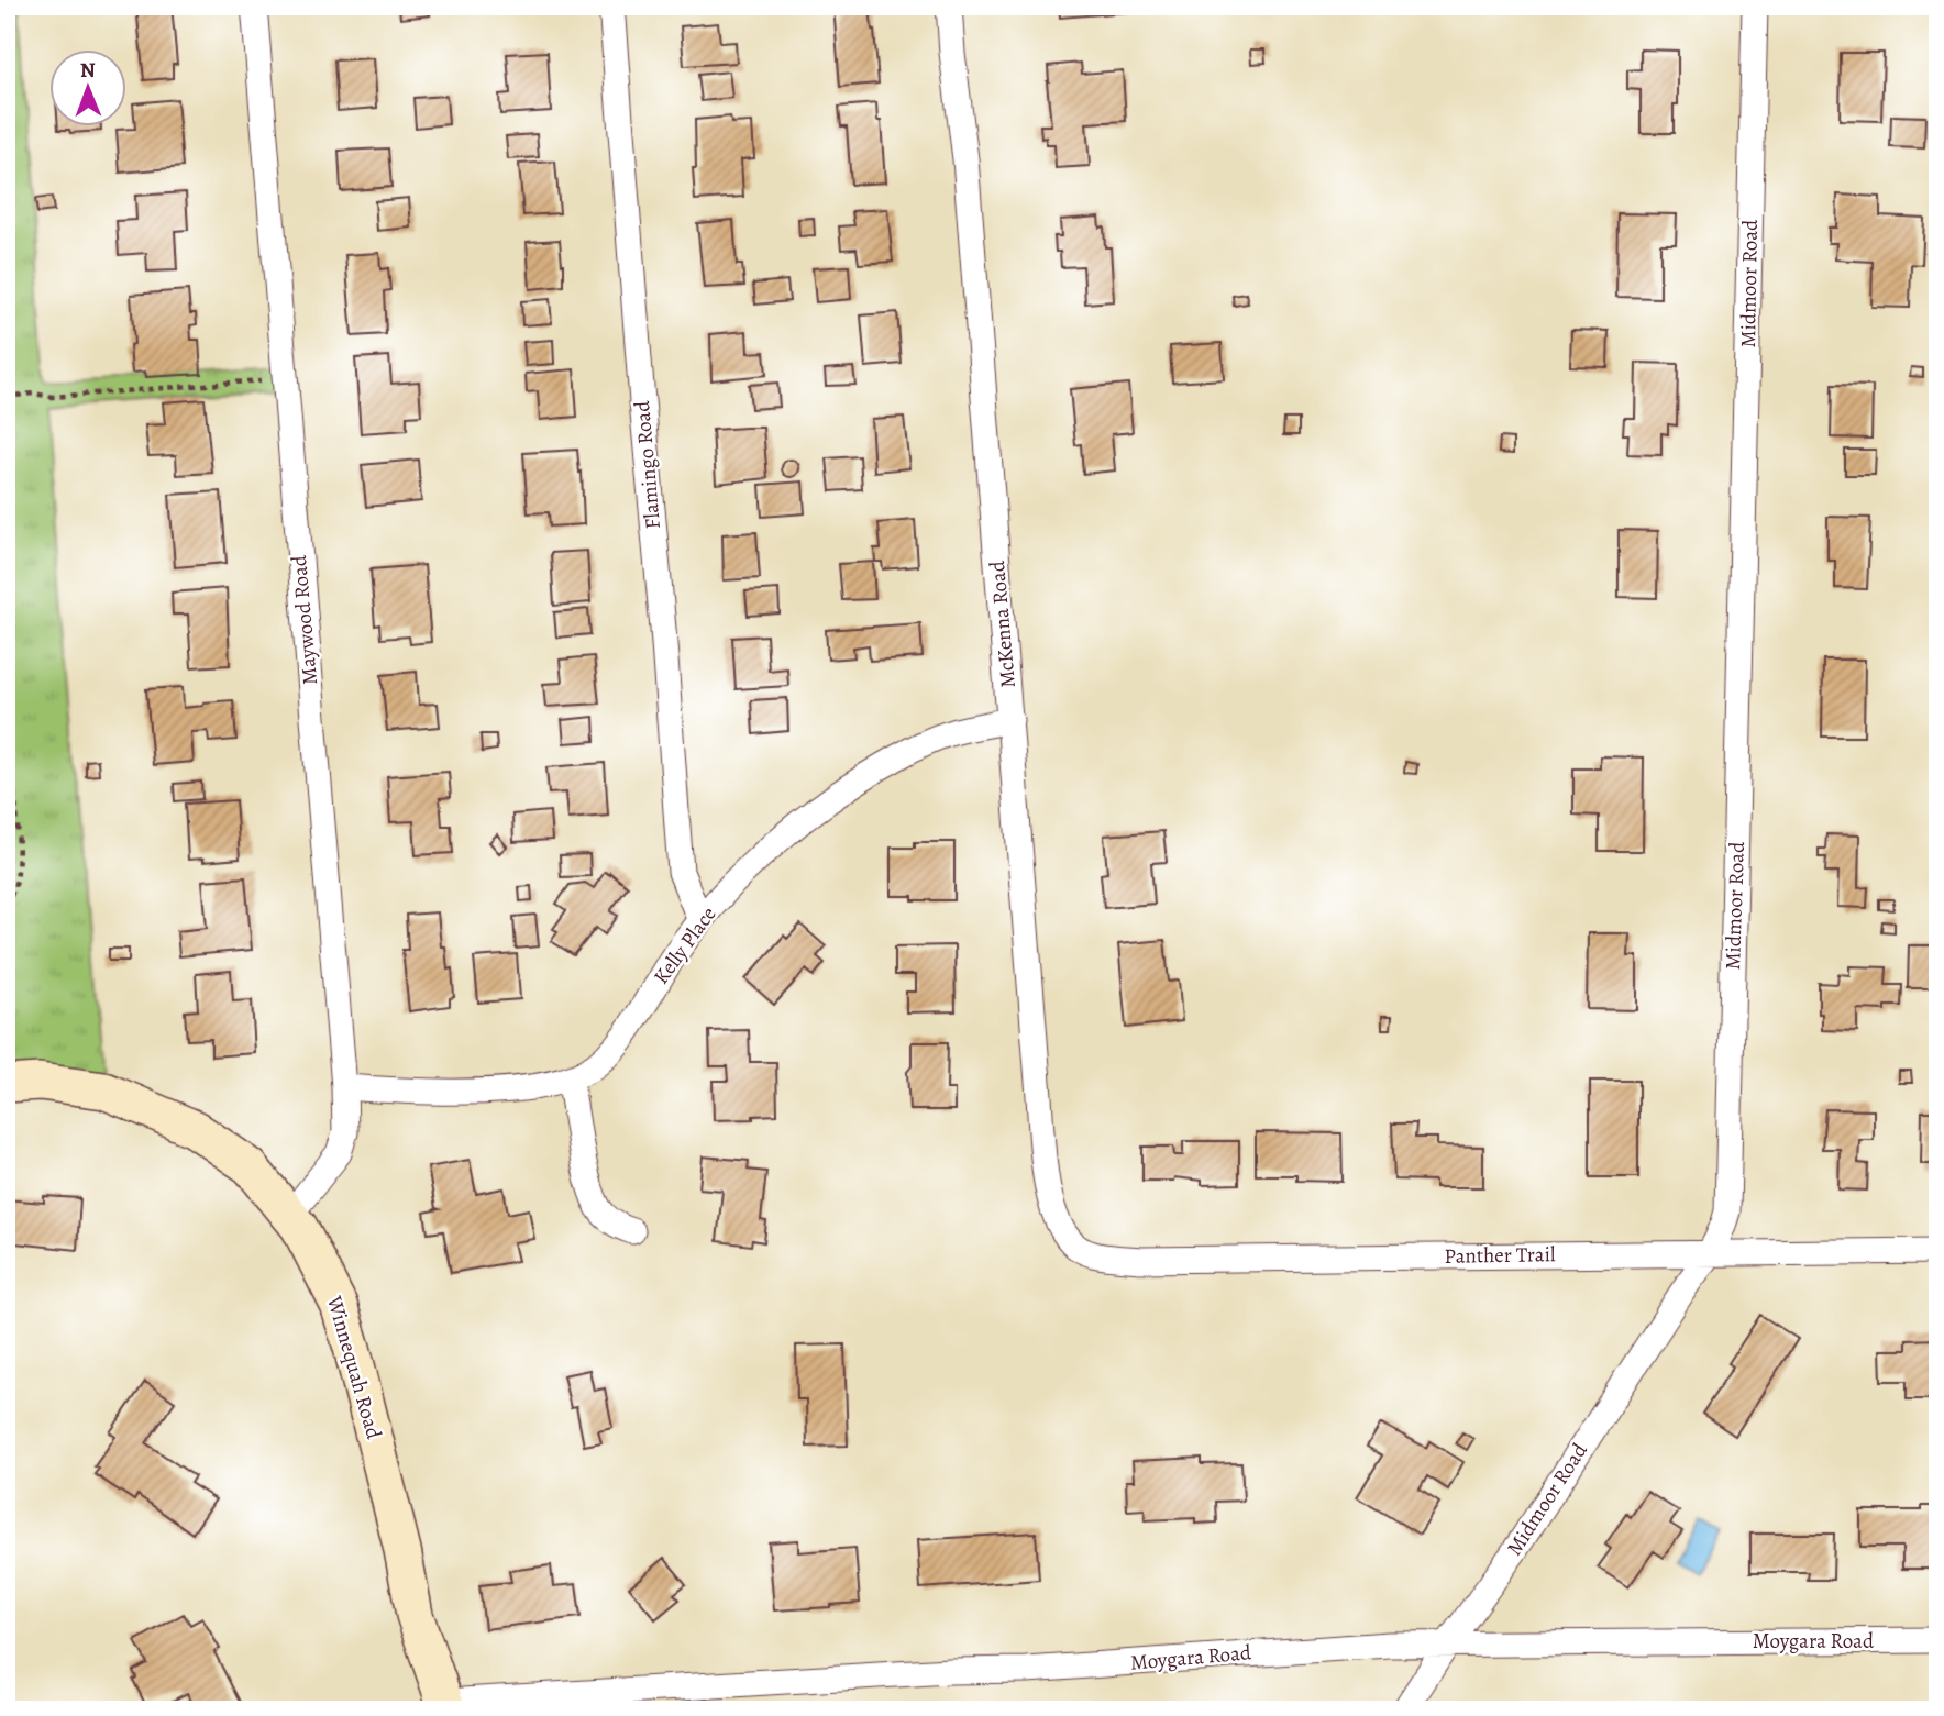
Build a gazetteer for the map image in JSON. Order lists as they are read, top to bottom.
{
  "streets": {
    "street": [
      "Midmoor Road",
      "Flamingo Road",
      "Maywood Road",
      "McKenna Road",
      "Kelly Place",
      "Panther Trail",
      "Winnequah Road",
      "Moygara Road"
    ]
  },
  "crossings": [
    ["Midmoor Road", "Panther Trail"],
    ["Midmoor Road", "Moygara Road"],
    ["Flamingo Road", "Kelly Place"],
    ["Maywood Road", "Kelly Place"],
    ["Maywood Road", "Winnequah Road"],
    ["McKenna Road", "Kelly Place"],
    ["McKenna Road", "Panther Trail"],
    ["Winnequah Road", "Moygara Road"]
  ],
  "north": "top"
}
